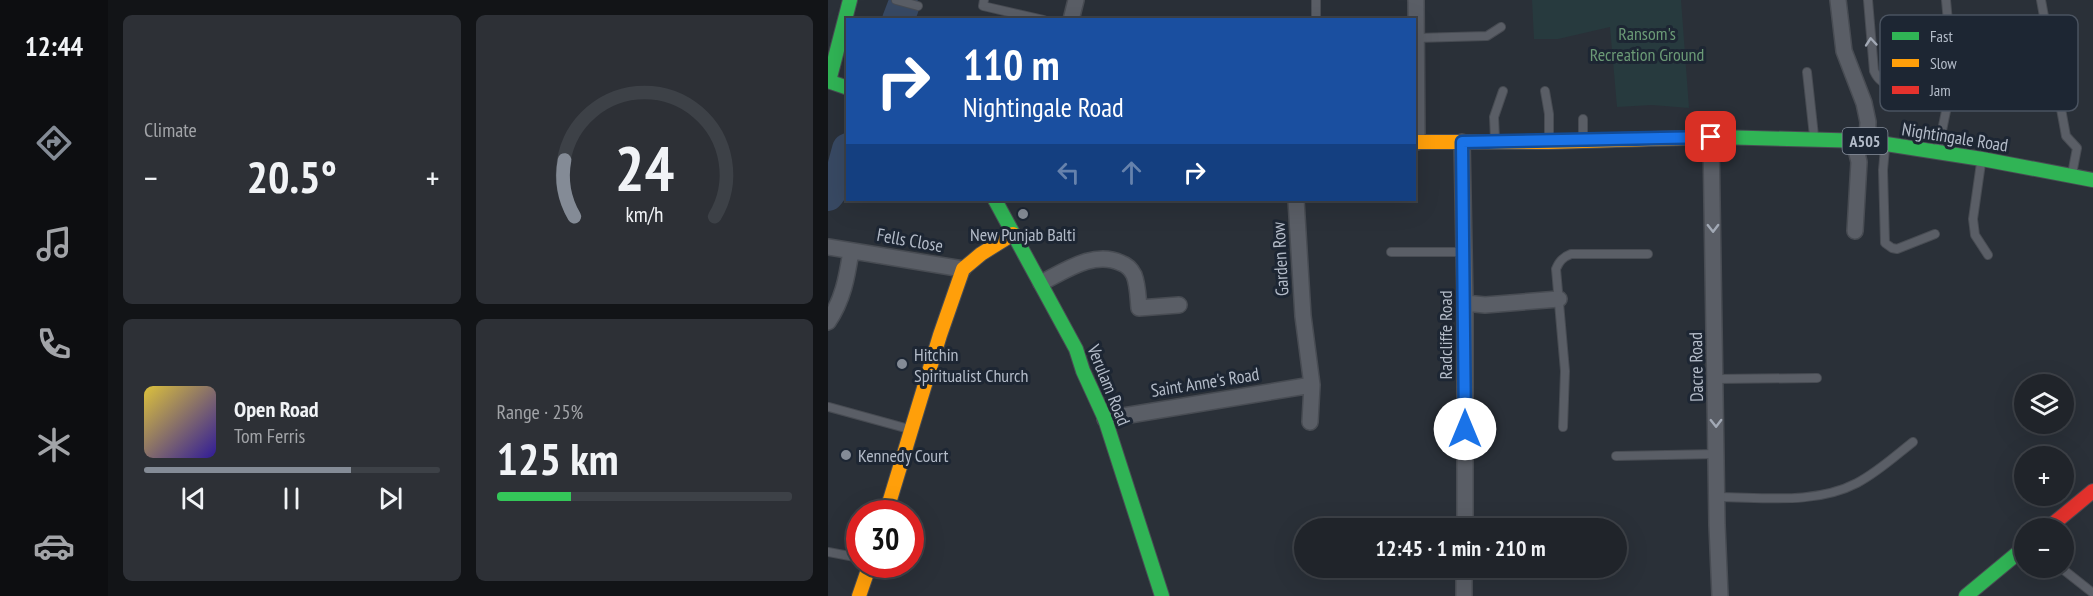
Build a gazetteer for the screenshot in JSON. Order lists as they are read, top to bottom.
{
  "streets": {
    "street": [
      "Nightingale Road",
      "A505",
      "Fells Close",
      "Garden Row",
      "Radcliffe Road",
      "Dacre Road",
      "Saint Anne's Road",
      "Verulam Road"
    ]
  },
  "crossings": [
    ["Nightingale Road", "Radcliffe Road"],
    ["Nightingale Road", "Dacre Road"],
    ["Garden Row", "Saint Anne's Road"],
    ["Saint Anne's Road", "Verulam Road"]
  ],
  "one_way": ["Dacre Road"],
  "parks": ["Ransom's Recreation Ground"],
  "places": ["New Punjab Balti", "Hitchin Spiritualist Church", "Kennedy Court"],
  "legend": ["Fast", "Slow", "Jam"],
  "page": {
    "tabs": "12:44",
    "tile": [
      "Climate",
      ["Range · 25%", "125 km"]
    ],
    "turn": ["110 m", "Nightingale Road"],
    "heat": ["−", "20.5°", "+"],
    "map_buttons": ["+", "−"],
    "song": ["Open Road", "Tom Ferris"],
    "limit": "30",
    "trip": "12:45 · 1 min · 210 m",
    "gauge": ["24", "km/h"]
  }
}
